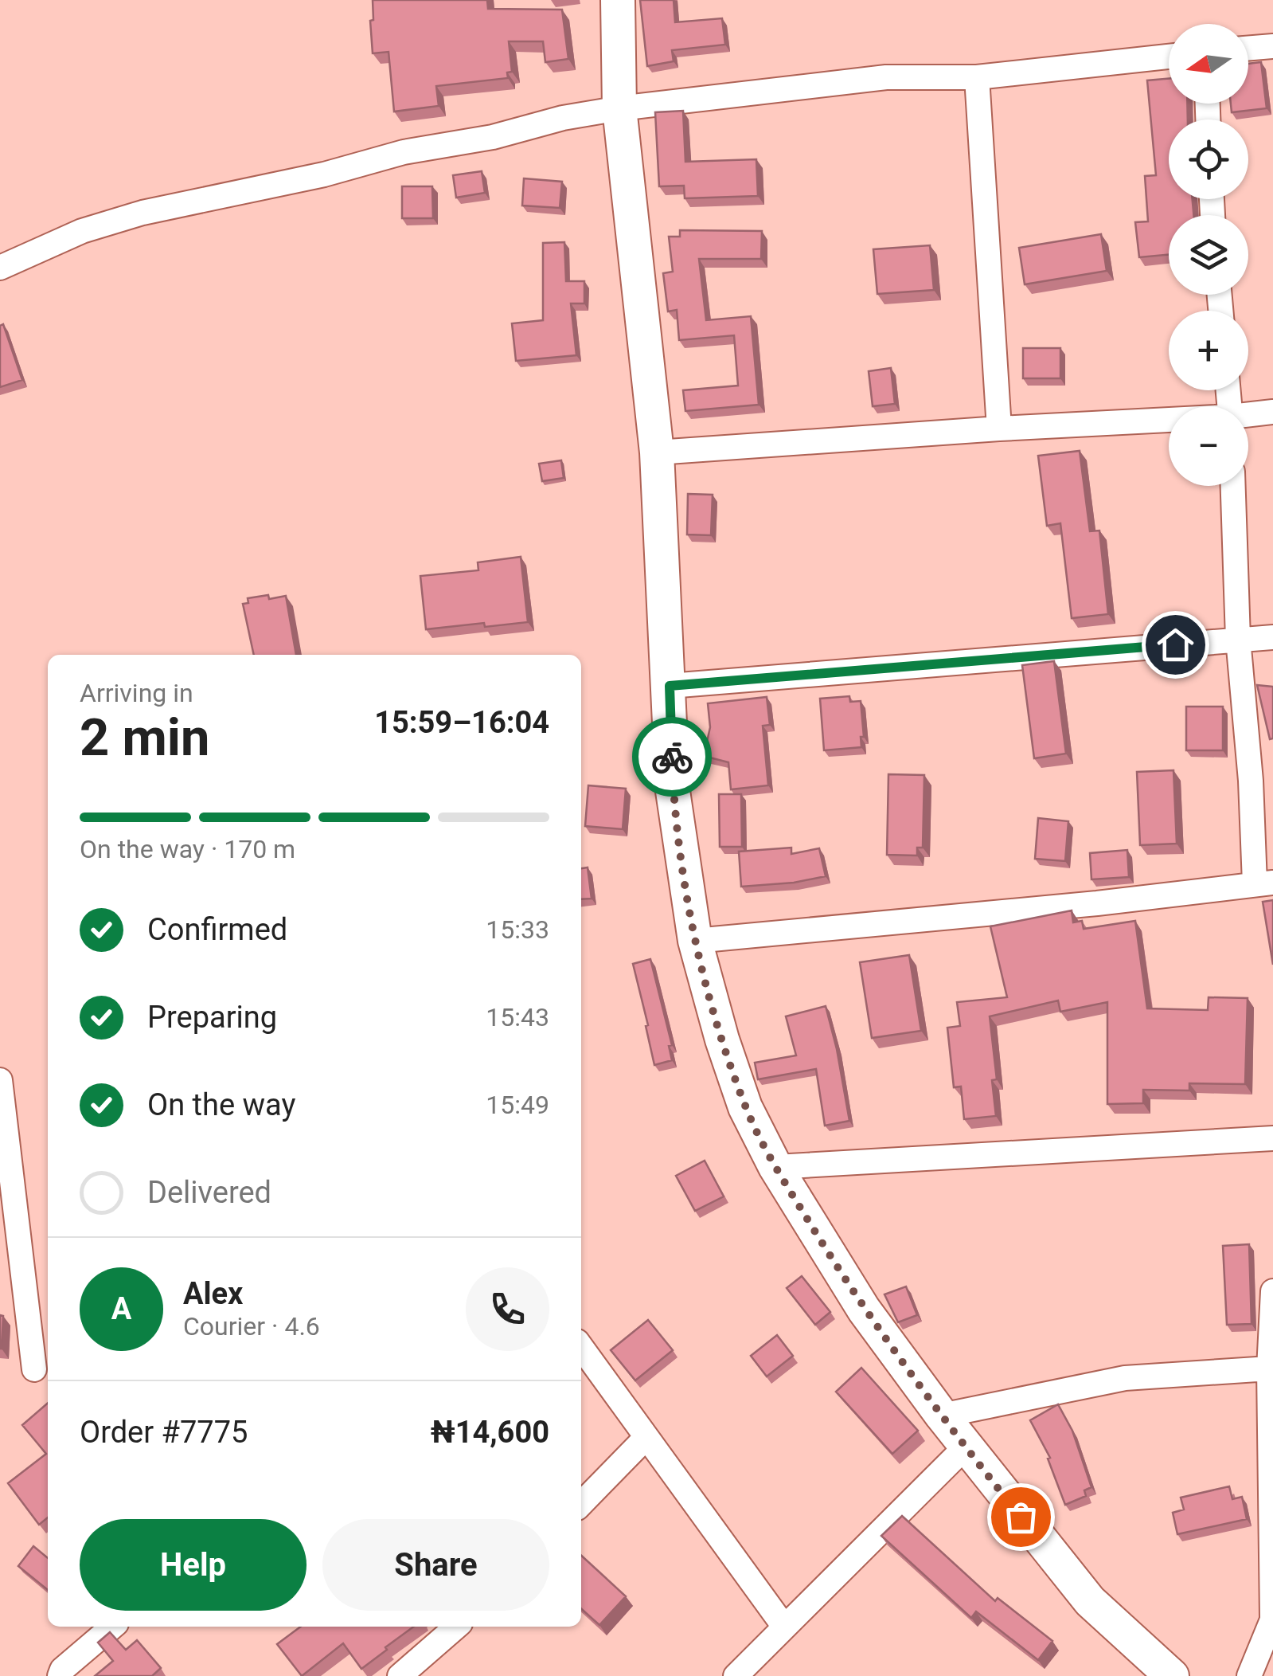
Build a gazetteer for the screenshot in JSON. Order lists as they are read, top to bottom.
{
  "north": "left",
  "page": {
    "map_buttons": ["+", "−"],
    "heading": ["2 min", "Arriving in", "15:59–16:04"],
    "panel": [
      "Alex",
      "Courier · 4.6",
      "Order #7775",
      "₦14,600"
    ],
    "bar": "On the way · 170 m",
    "list": [
      ["Confirmed", "15:33"],
      ["Preparing", "15:43"],
      ["On the way", "15:49"],
      "Delivered"
    ],
    "round": "A",
    "buttons": ["Help", "Share"]
  }
}
